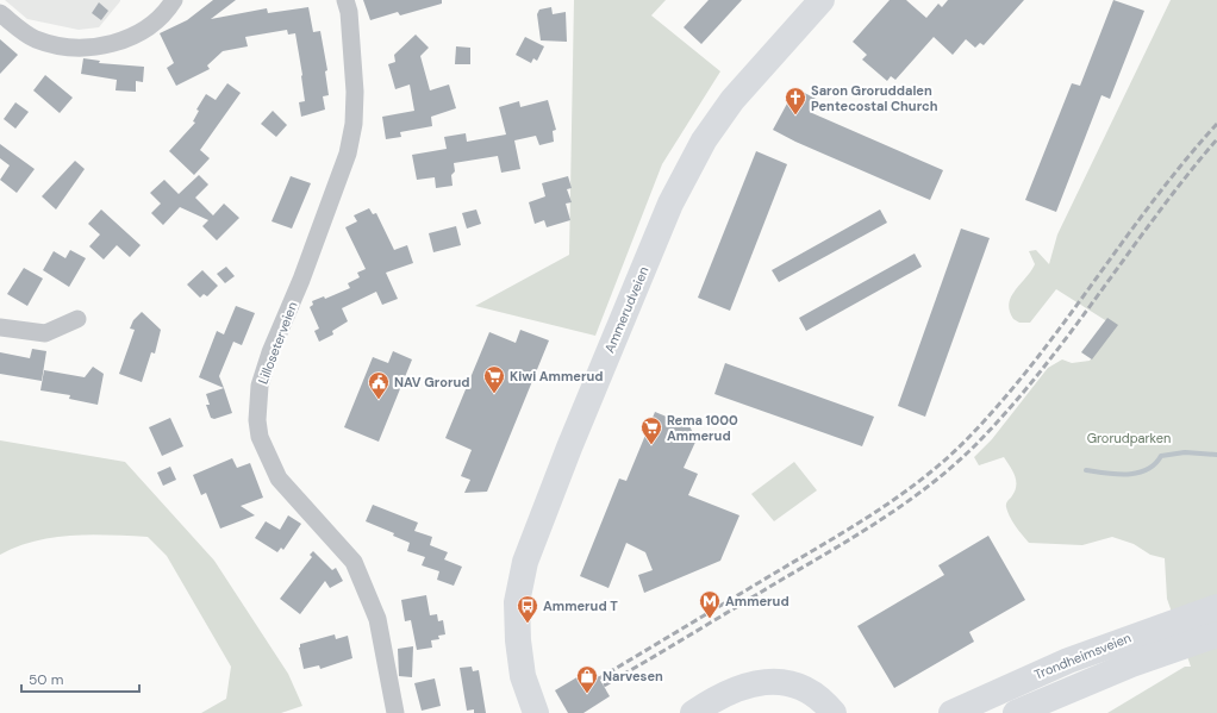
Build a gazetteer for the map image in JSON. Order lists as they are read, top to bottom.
{
  "streets": {
    "main road": ["Ammerudveien", "Trondheimsveien"],
    "street": ["Lilloseterveien"]
  },
  "parks": ["Grorudparken"],
  "places": {
    "church": ["Saron Groruddalen Pentecostal Church"],
    "supermarket": ["Kiwi Ammerud", "Rema 1000 Ammerud"],
    "public building": ["NAV Grorud"],
    "metro station": ["Ammerud"],
    "bus stop": ["Ammerud T"],
    "shop": ["Narvesen"]
  },
  "scale_bar": "50 m"
}
